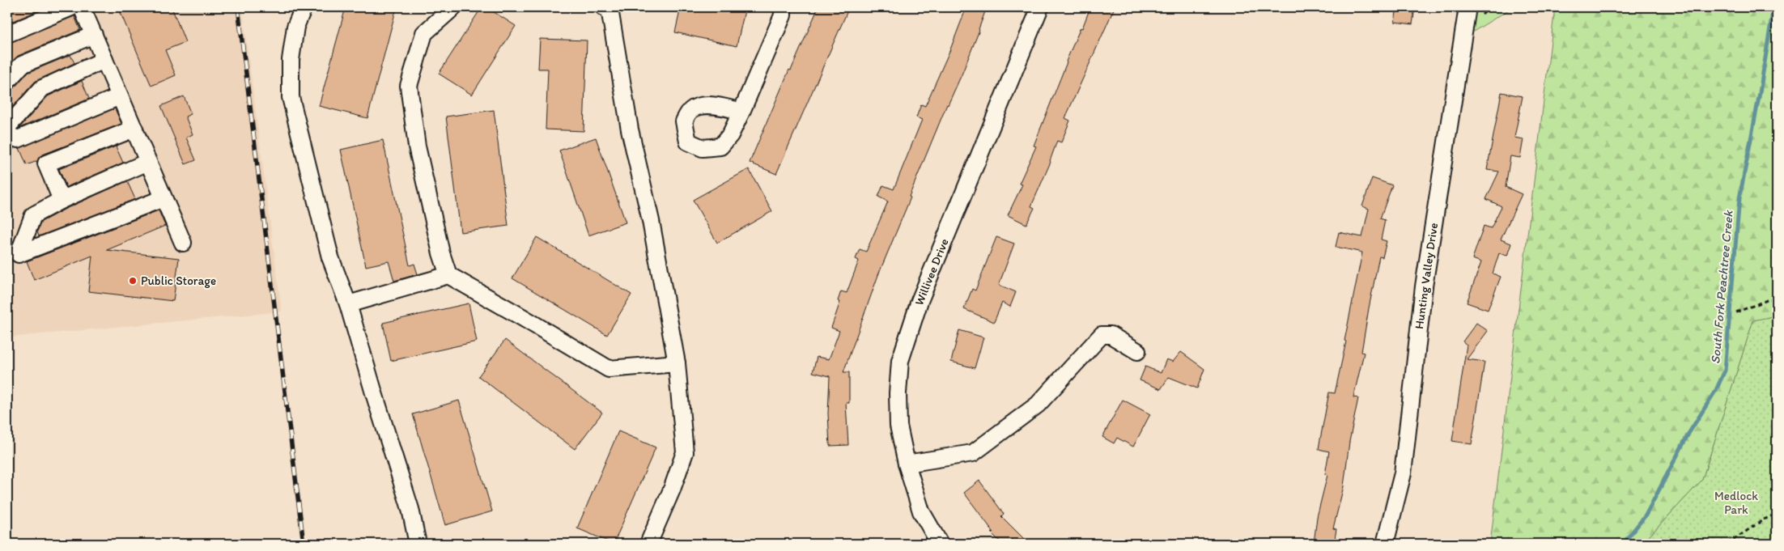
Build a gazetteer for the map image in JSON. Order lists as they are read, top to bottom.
{
  "streets": {
    "street": ["Willivee Drive", "Hunting Valley Drive"]
  },
  "water": ["South Fork Peachtree Creek"],
  "parks": ["Medlock Park"],
  "places": ["Public Storage"]
}
